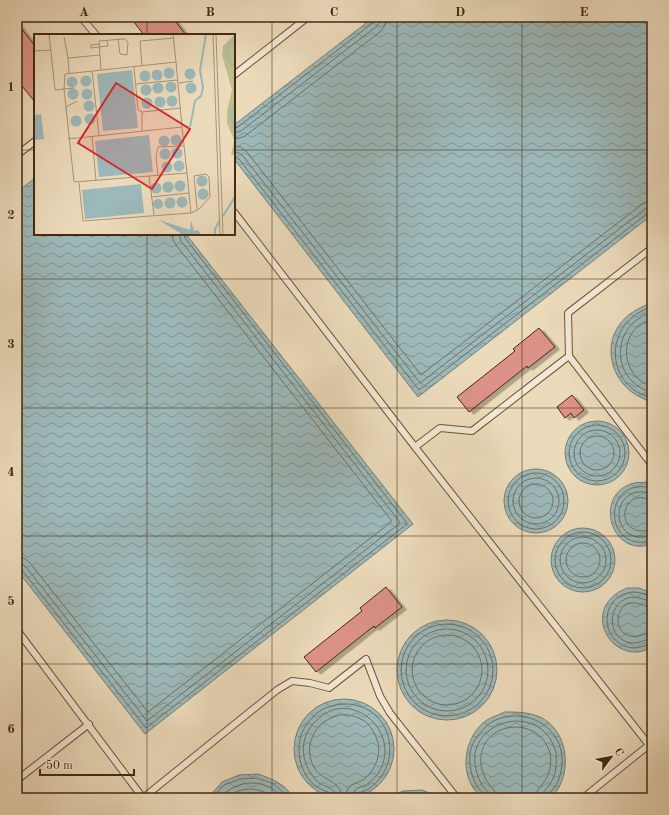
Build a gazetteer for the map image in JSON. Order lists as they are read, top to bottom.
{
  "scale_bar": "50 m",
  "north": "top right",
  "grid": {
    "columns": [
      "A",
      "B",
      "C",
      "D",
      "E"
    ],
    "rows": [
      "1",
      "2",
      "3",
      "4",
      "5",
      "6"
    ]
  }
}
